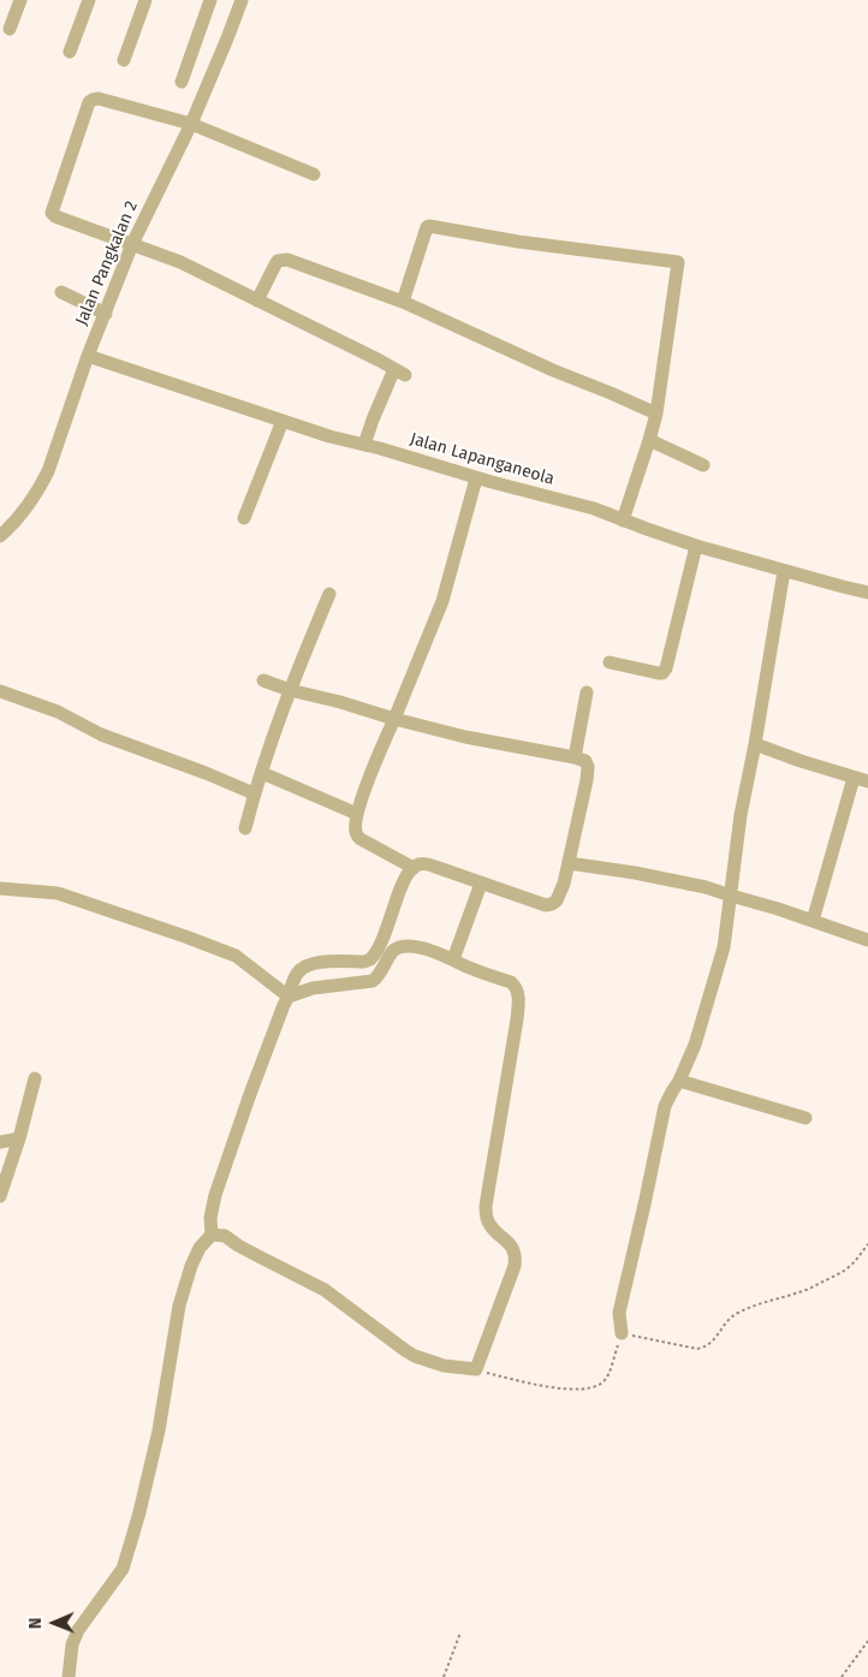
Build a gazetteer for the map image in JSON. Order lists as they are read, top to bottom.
{
  "streets": {
    "street": ["Jalan Pangkalan 2", "Jalan Lapanganeola"]
  },
  "crossings": [
    ["Jalan Pangkalan 2", "Jalan Lapanganeola"]
  ],
  "north": "left"
}
